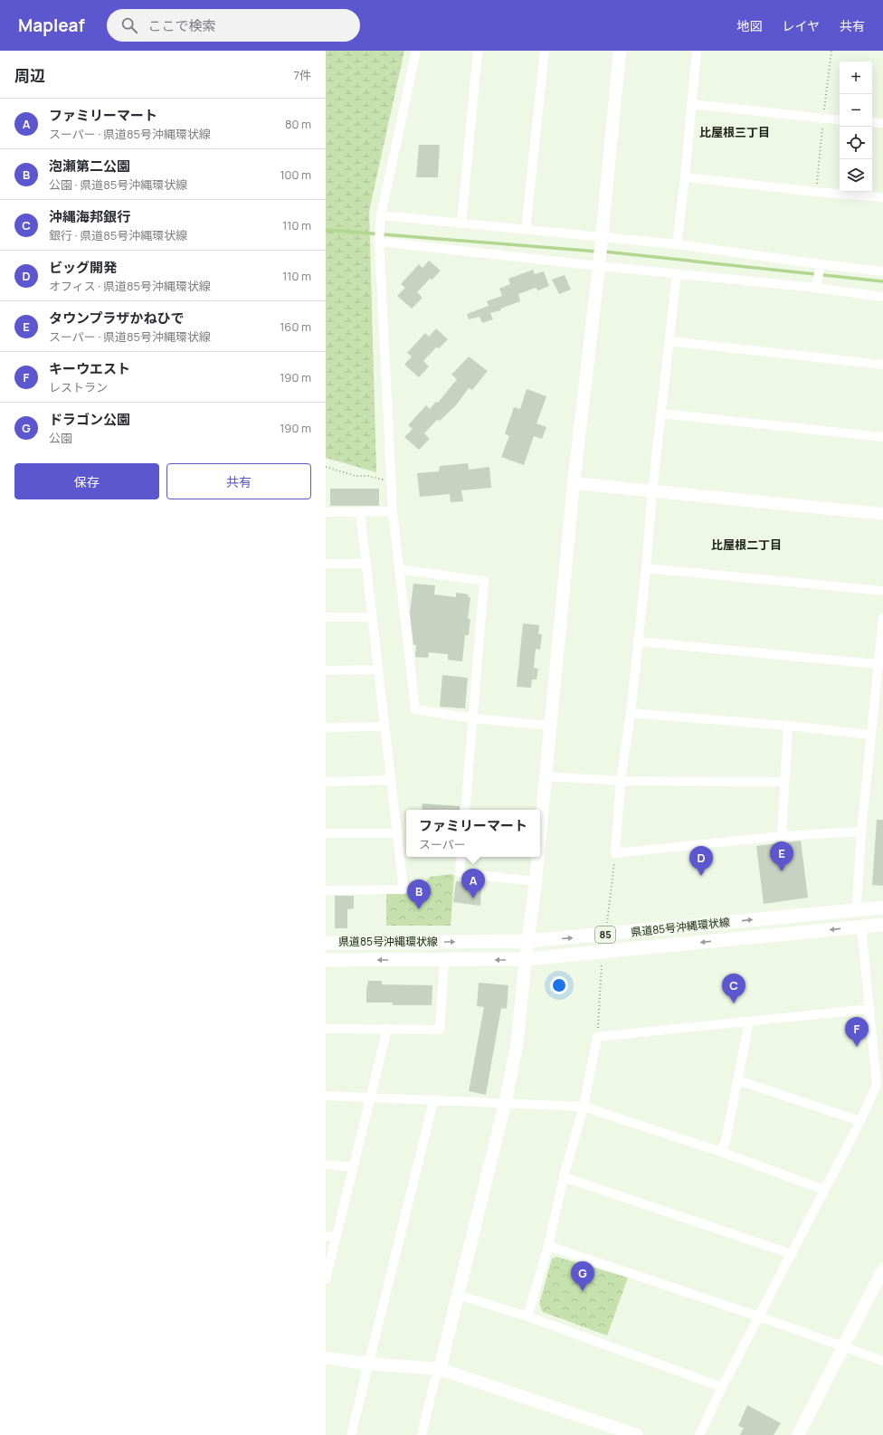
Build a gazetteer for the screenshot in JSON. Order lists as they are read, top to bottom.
{
  "streets": {
    "main road": ["県道85号沖縄環状線", "85"]
  },
  "districts": ["比屋根三丁目", "比屋根二丁目"],
  "page": {
    "header": "Mapleaf",
    "search": "ここで検索",
    "nav": ["地図", "レイヤ", "共有"],
    "heading": ["周辺", "7件"],
    "map_buttons": ["+", "−"],
    "list": [
      {
        "mark": "A",
        "name": "ファミリーマート",
        "note": "スーパー · 県道85号沖縄環状線",
        "value": "80 m"
      },
      {
        "mark": "B",
        "name": "泡瀬第二公園",
        "note": "公園 · 県道85号沖縄環状線",
        "value": "100 m"
      },
      {
        "mark": "C",
        "name": "沖縄海邦銀行",
        "note": "銀行 · 県道85号沖縄環状線",
        "value": "110 m"
      },
      {
        "mark": "D",
        "name": "ビッグ開発",
        "note": "オフィス · 県道85号沖縄環状線",
        "value": "110 m"
      },
      {
        "mark": "E",
        "name": "タウンプラザかねひで",
        "note": "スーパー · 県道85号沖縄環状線",
        "value": "160 m"
      },
      {
        "mark": "F",
        "name": "キーウエスト",
        "note": "レストラン",
        "value": "190 m"
      },
      {
        "mark": "G",
        "name": "ドラゴン公園",
        "note": "公園",
        "value": "190 m"
      }
    ],
    "buttons": ["保存", "共有"],
    "popup": ["ファミリーマート", "スーパー"],
    "pins": [
      "E",
      "D",
      "A",
      "B",
      "C",
      "F",
      "G"
    ]
  }
}
